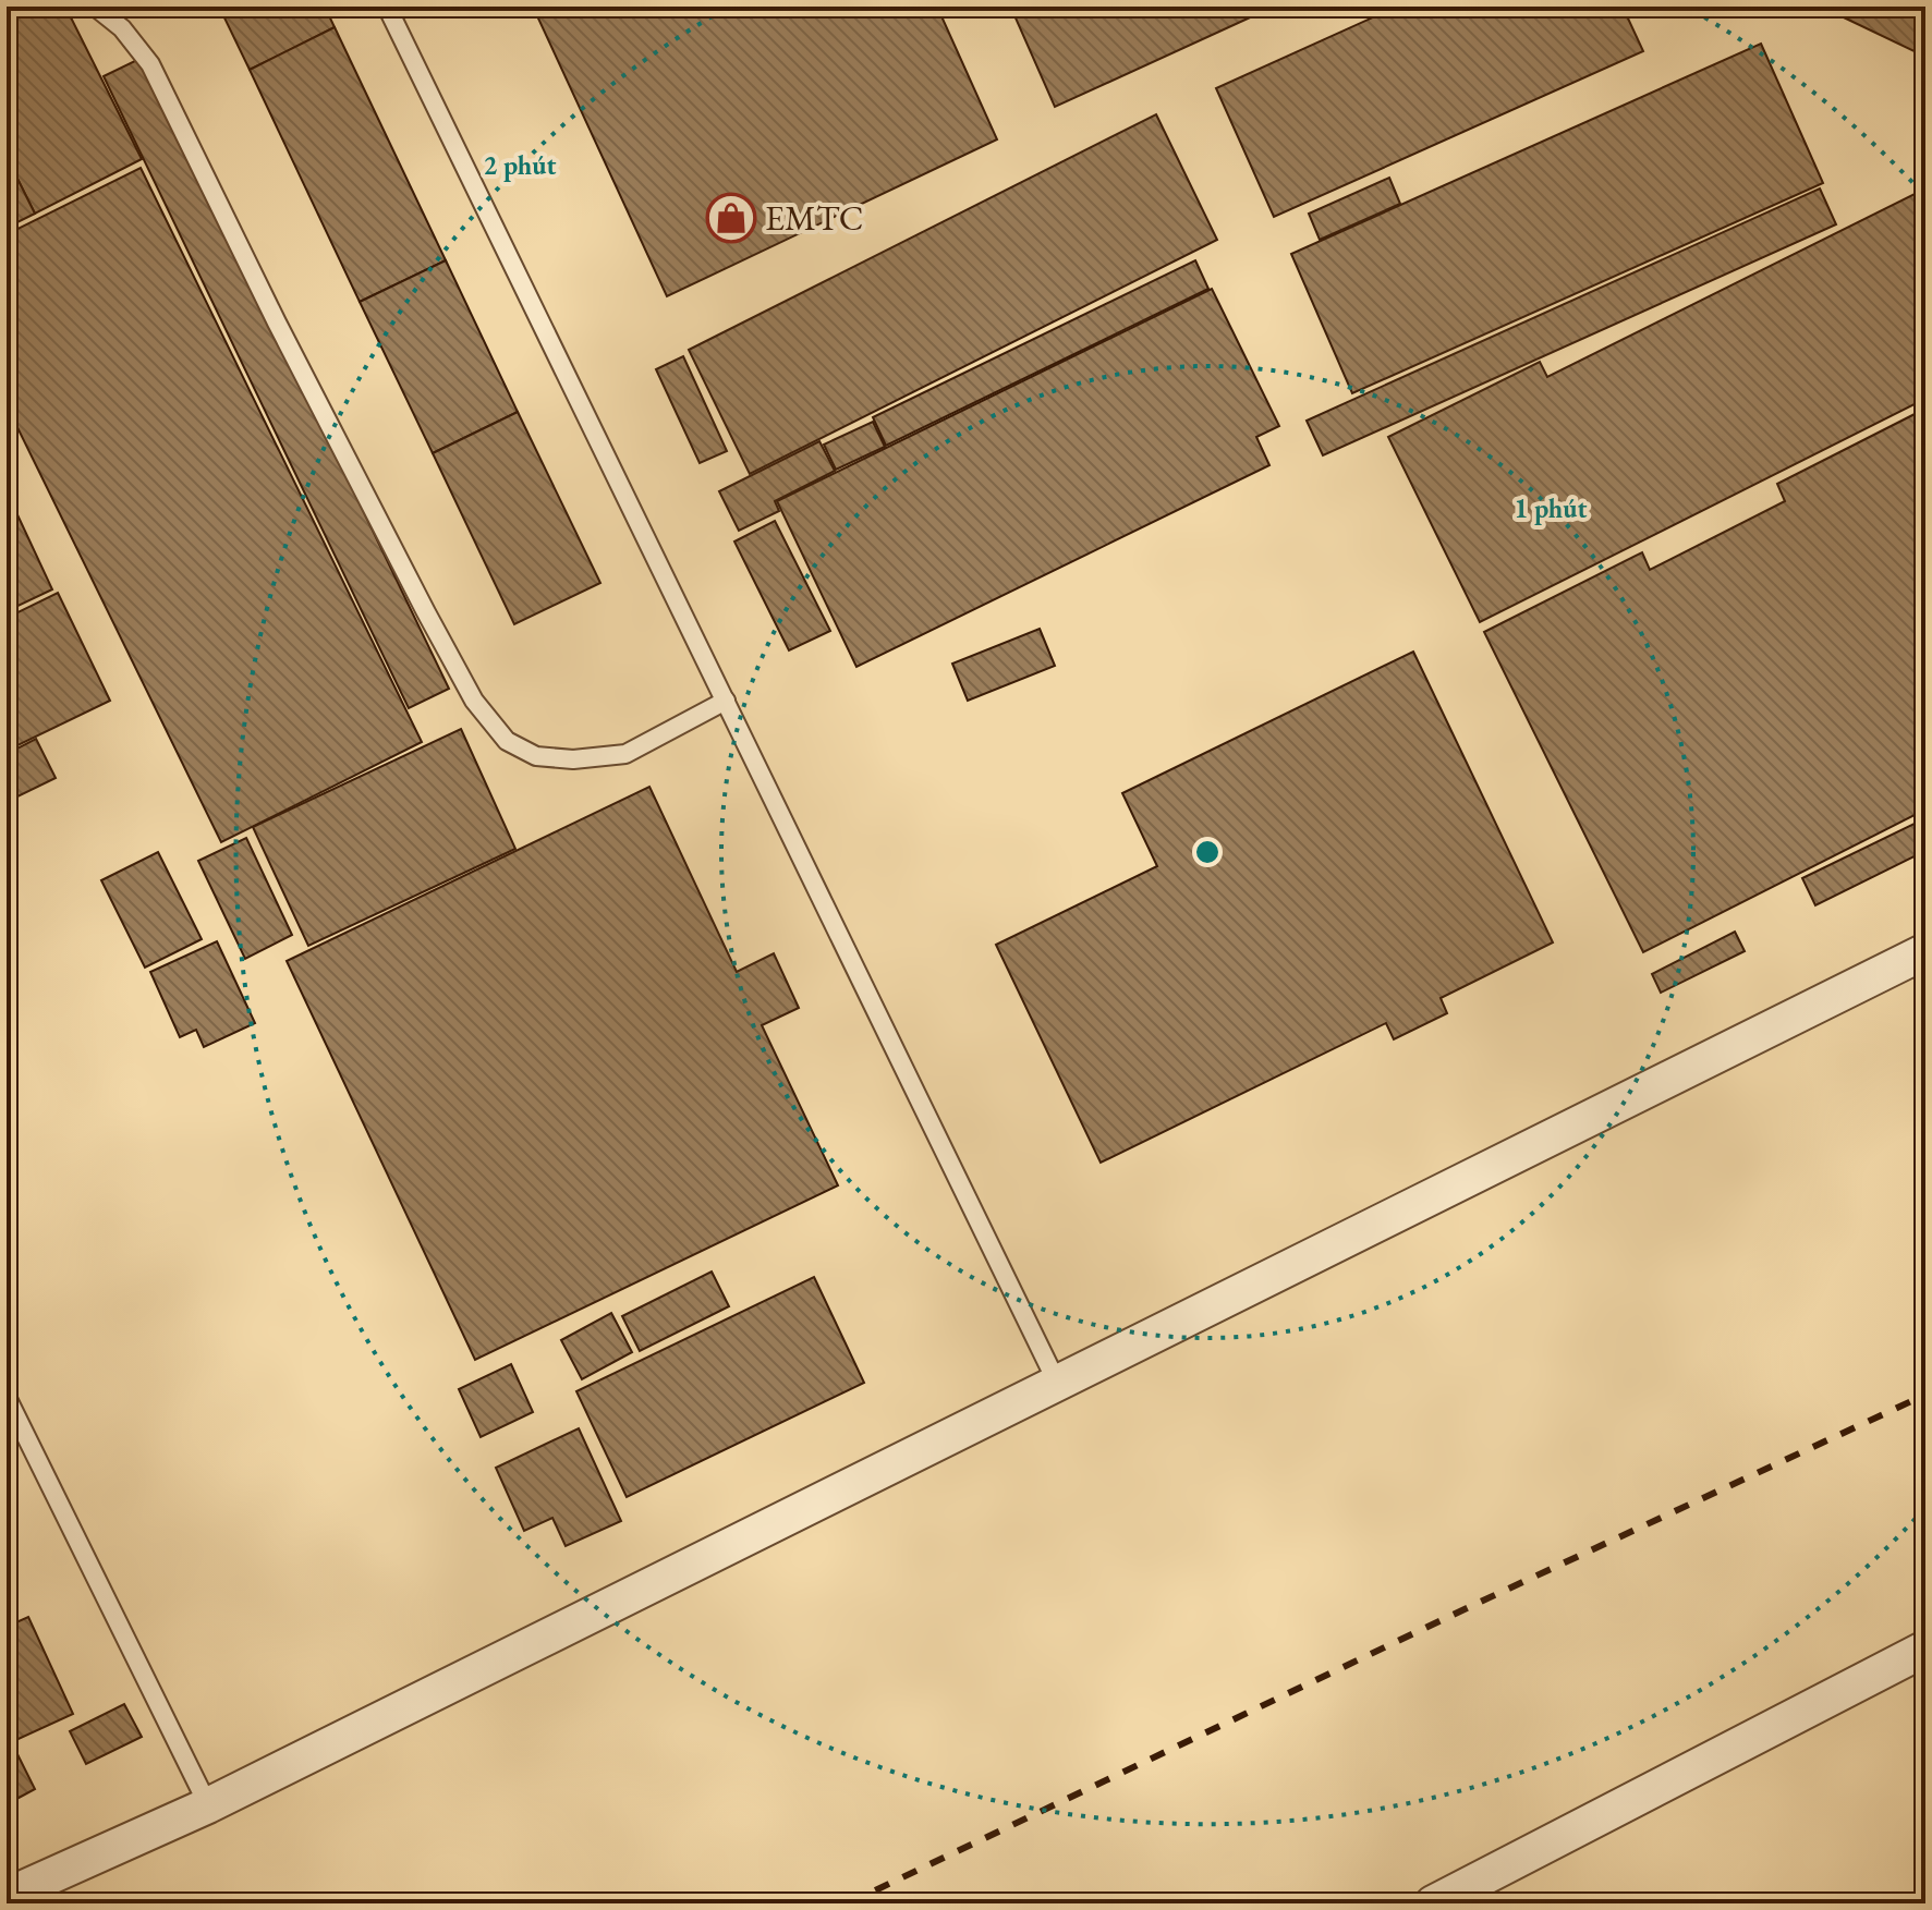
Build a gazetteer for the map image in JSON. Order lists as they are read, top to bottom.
{
  "places": {
    "shop": ["EMTC"]
  },
  "rings": ["2 phút", "1 phút"]
}
